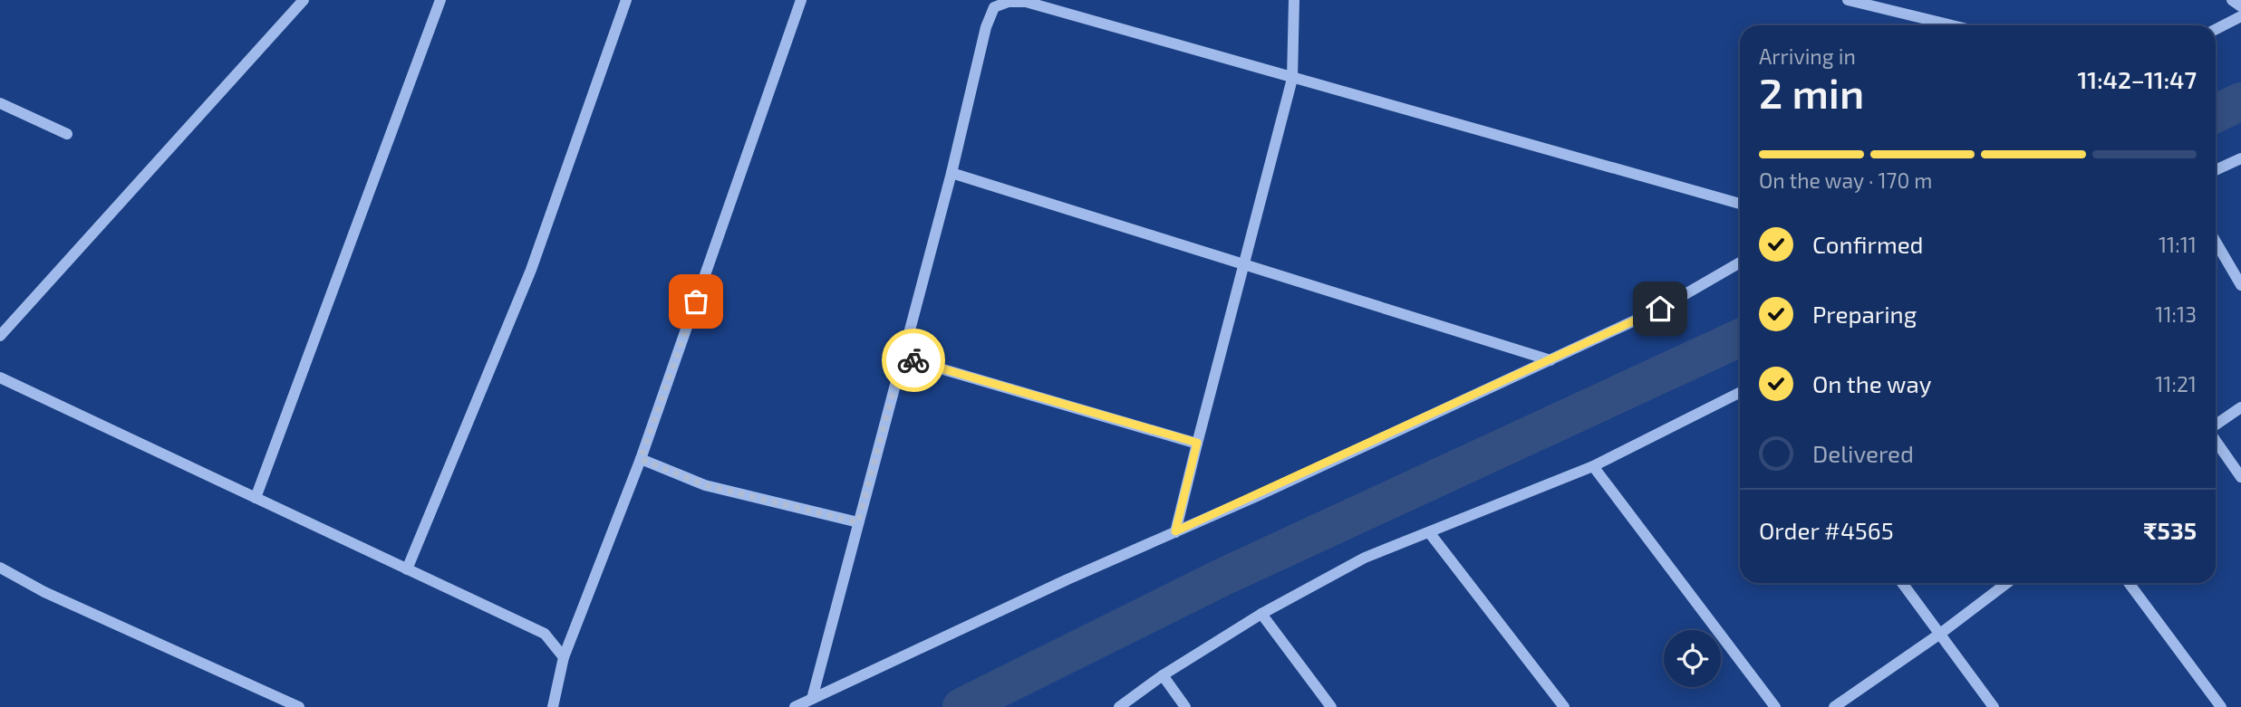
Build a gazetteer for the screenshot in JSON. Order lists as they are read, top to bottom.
{
  "page": {
    "heading": ["2 min", "Arriving in", "11:42–11:47"],
    "panel": ["Order #4565", "₹535"],
    "bar": "On the way · 170 m",
    "list": [
      ["Confirmed", "11:11"],
      ["Preparing", "11:13"],
      ["On the way", "11:21"],
      "Delivered"
    ]
  }
}
